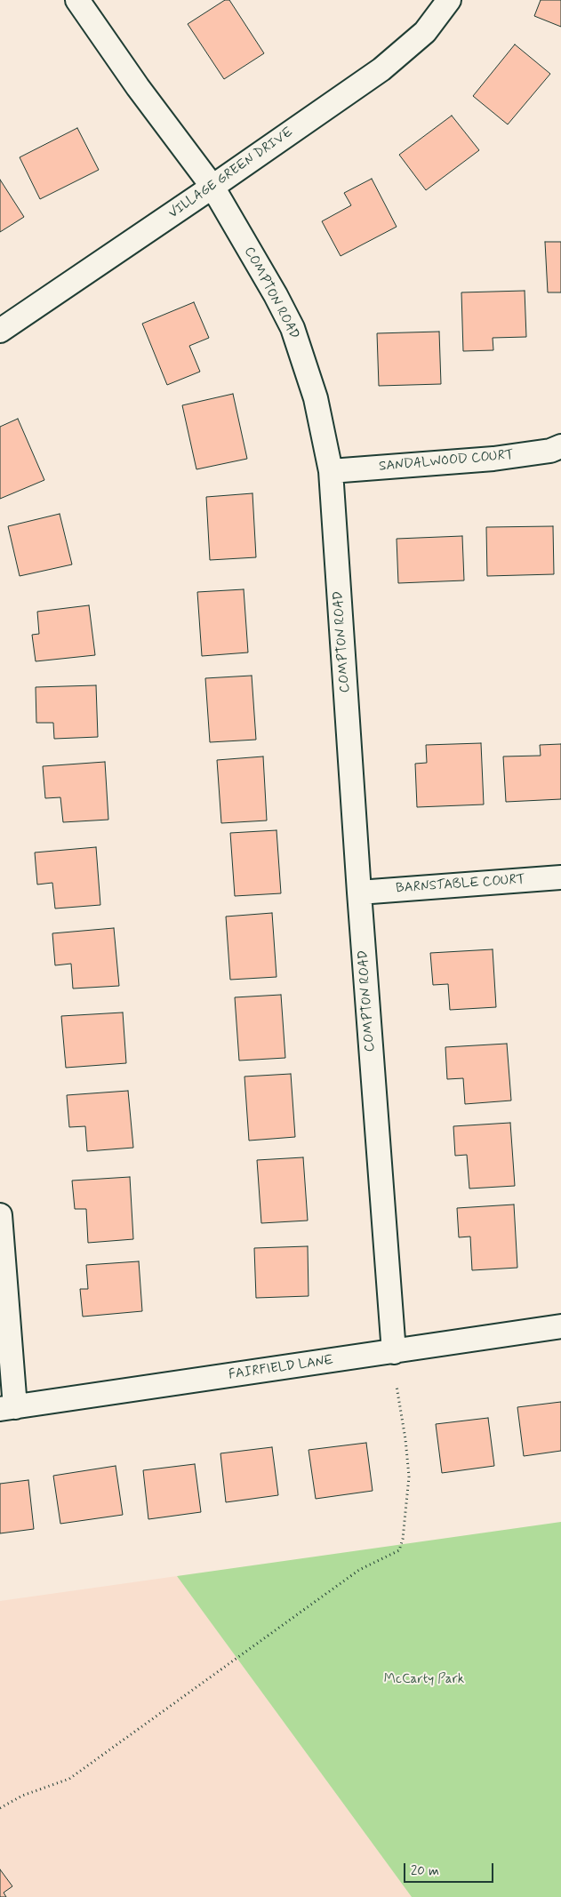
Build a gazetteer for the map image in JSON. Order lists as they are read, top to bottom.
{
  "streets": {
    "street": [
      "VILLAGE GREEN DRIVE",
      "COMPTON ROAD",
      "SANDALWOOD COURT",
      "BARNSTABLE COURT",
      "FAIRFIELD LANE"
    ]
  },
  "crossings": [
    ["VILLAGE GREEN DRIVE", "COMPTON ROAD"],
    ["COMPTON ROAD", "SANDALWOOD COURT"],
    ["COMPTON ROAD", "BARNSTABLE COURT"],
    ["COMPTON ROAD", "FAIRFIELD LANE"]
  ],
  "parks": ["McCarty Park"],
  "scale_bar": "20 m"
}
